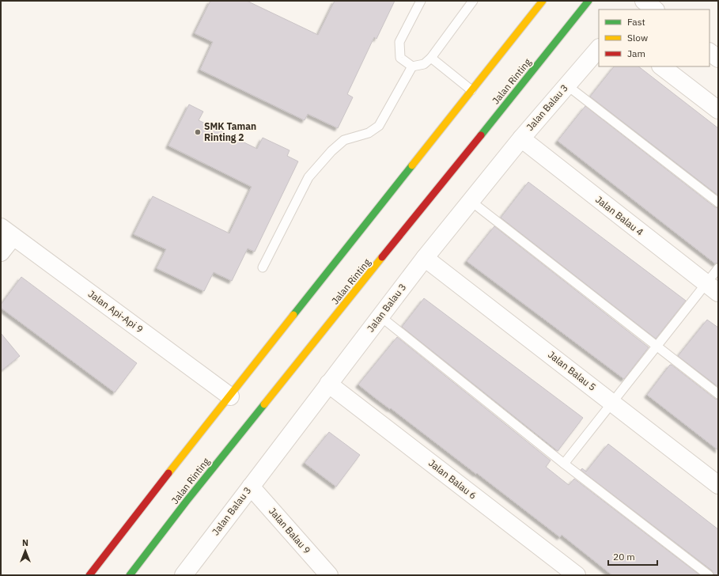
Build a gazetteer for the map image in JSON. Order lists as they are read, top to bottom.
{
  "streets": {
    "main road": ["Jalan Rinting"],
    "street": [
      "Jalan Balau 3",
      "Jalan Balau 4",
      "Jalan Api-Api 9",
      "Jalan Balau 5",
      "Jalan Balau 6",
      "Jalan Balau 9"
    ]
  },
  "crossings": [
    ["Jalan Balau 3", "Jalan Balau 4"],
    ["Jalan Balau 3", "Jalan Balau 5"],
    ["Jalan Balau 3", "Jalan Balau 6"],
    ["Jalan Balau 3", "Jalan Balau 9"]
  ],
  "places": ["SMK Taman Rinting 2"],
  "legend": ["Fast", "Slow", "Jam"],
  "scale_bar": "20 m",
  "north": "top"
}
